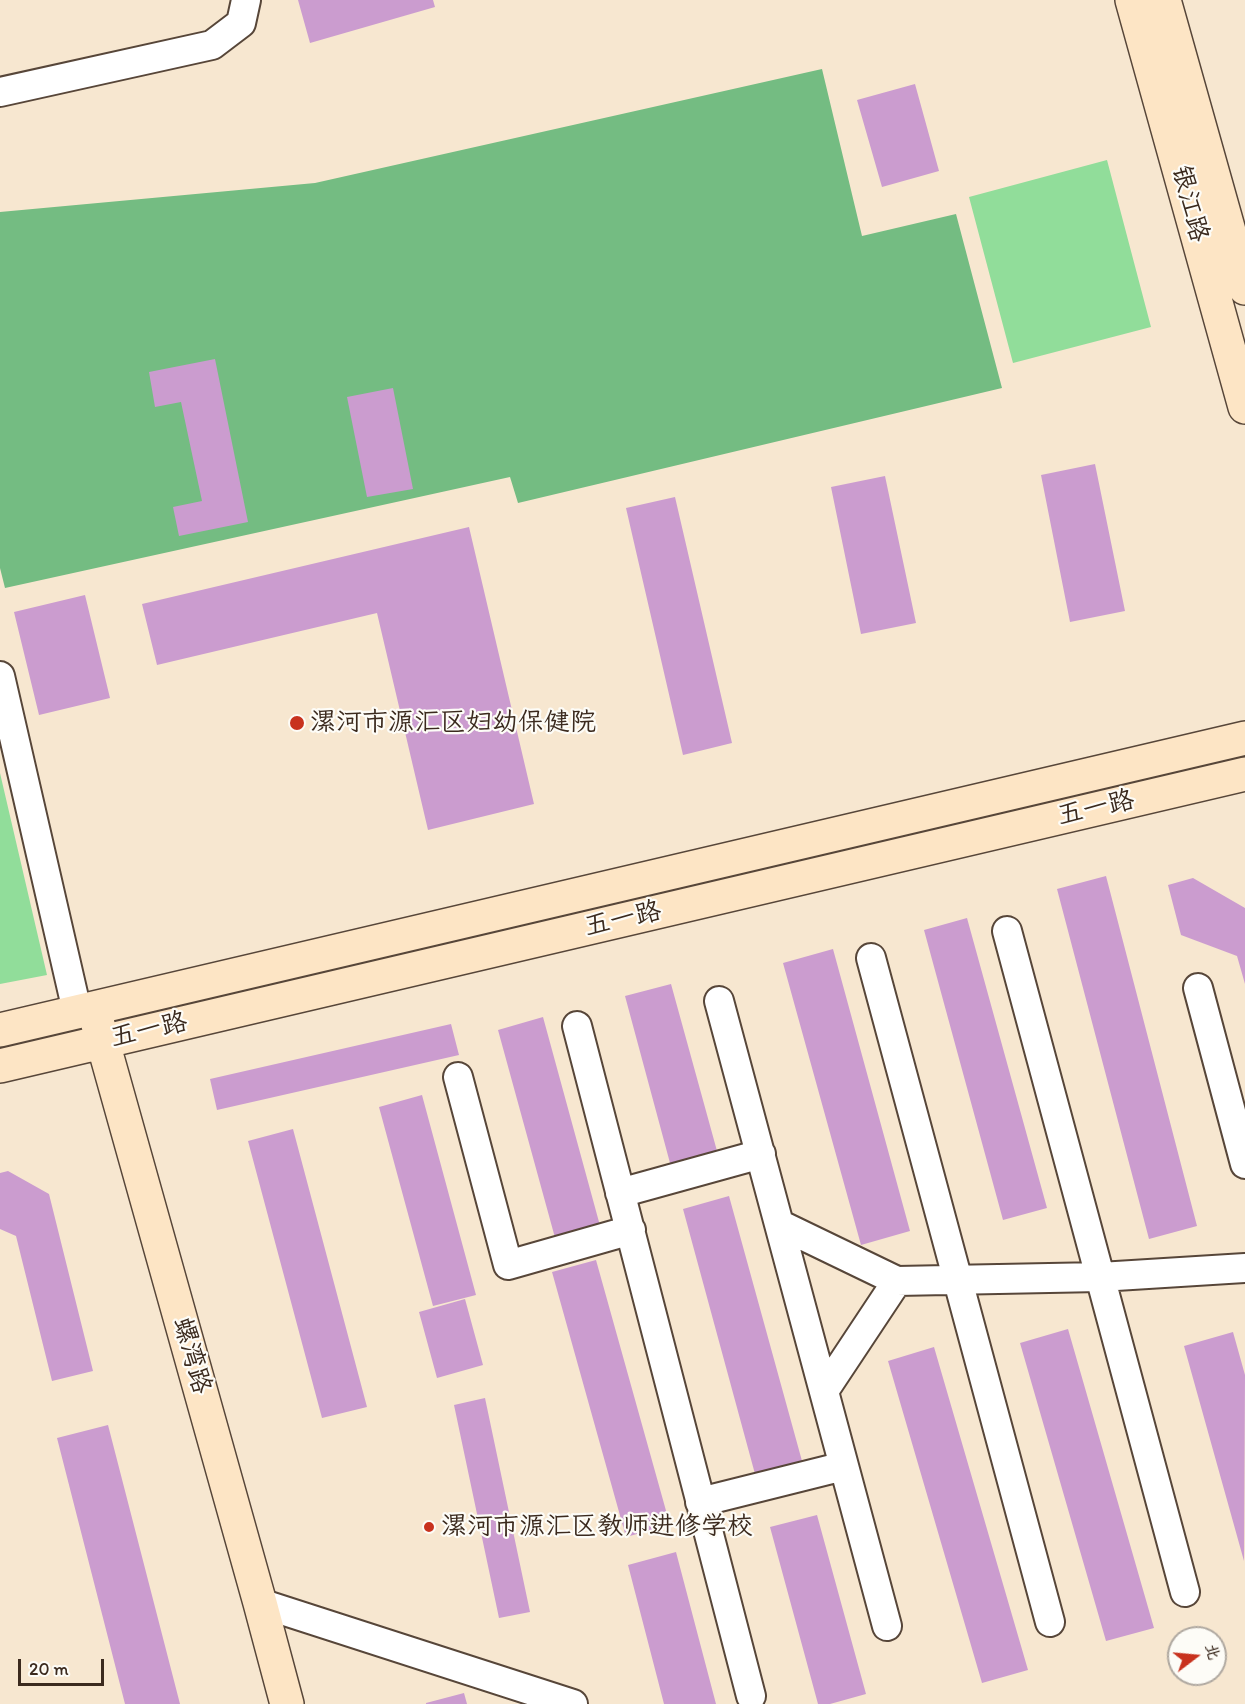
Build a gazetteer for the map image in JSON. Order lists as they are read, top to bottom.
{
  "streets": {
    "street": ["银江路", "五一路", "螺湾路"]
  },
  "crossings": [
    ["五一路", "螺湾路"]
  ],
  "places": ["漯河市源汇区妇幼保健院", "漯河市源汇区教师进修学校"],
  "scale_bar": "20 m",
  "north": "right"
}
